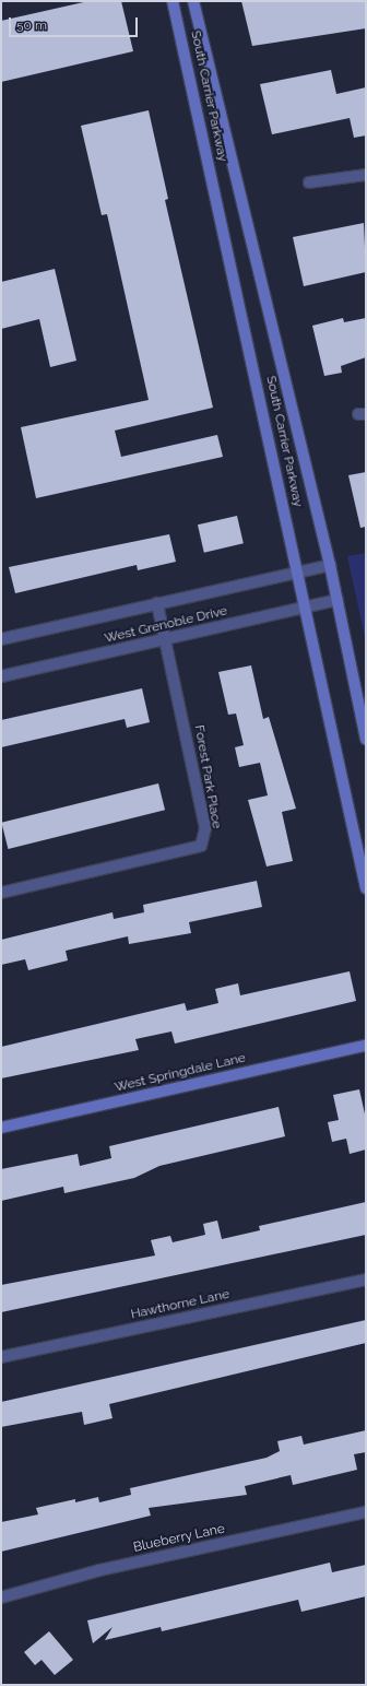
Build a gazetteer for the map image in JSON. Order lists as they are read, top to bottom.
{
  "streets": {
    "main road": ["South Carrier Parkway", "West Springdale Lane"],
    "street": [
      "West Grenoble Drive",
      "Forest Park Place",
      "Hawthorne Lane",
      "Blueberry Lane"
    ]
  },
  "crossings": [
    ["South Carrier Parkway", "West Grenoble Drive"],
    ["West Grenoble Drive", "Forest Park Place"]
  ],
  "scale_bar": "50 m"
}
